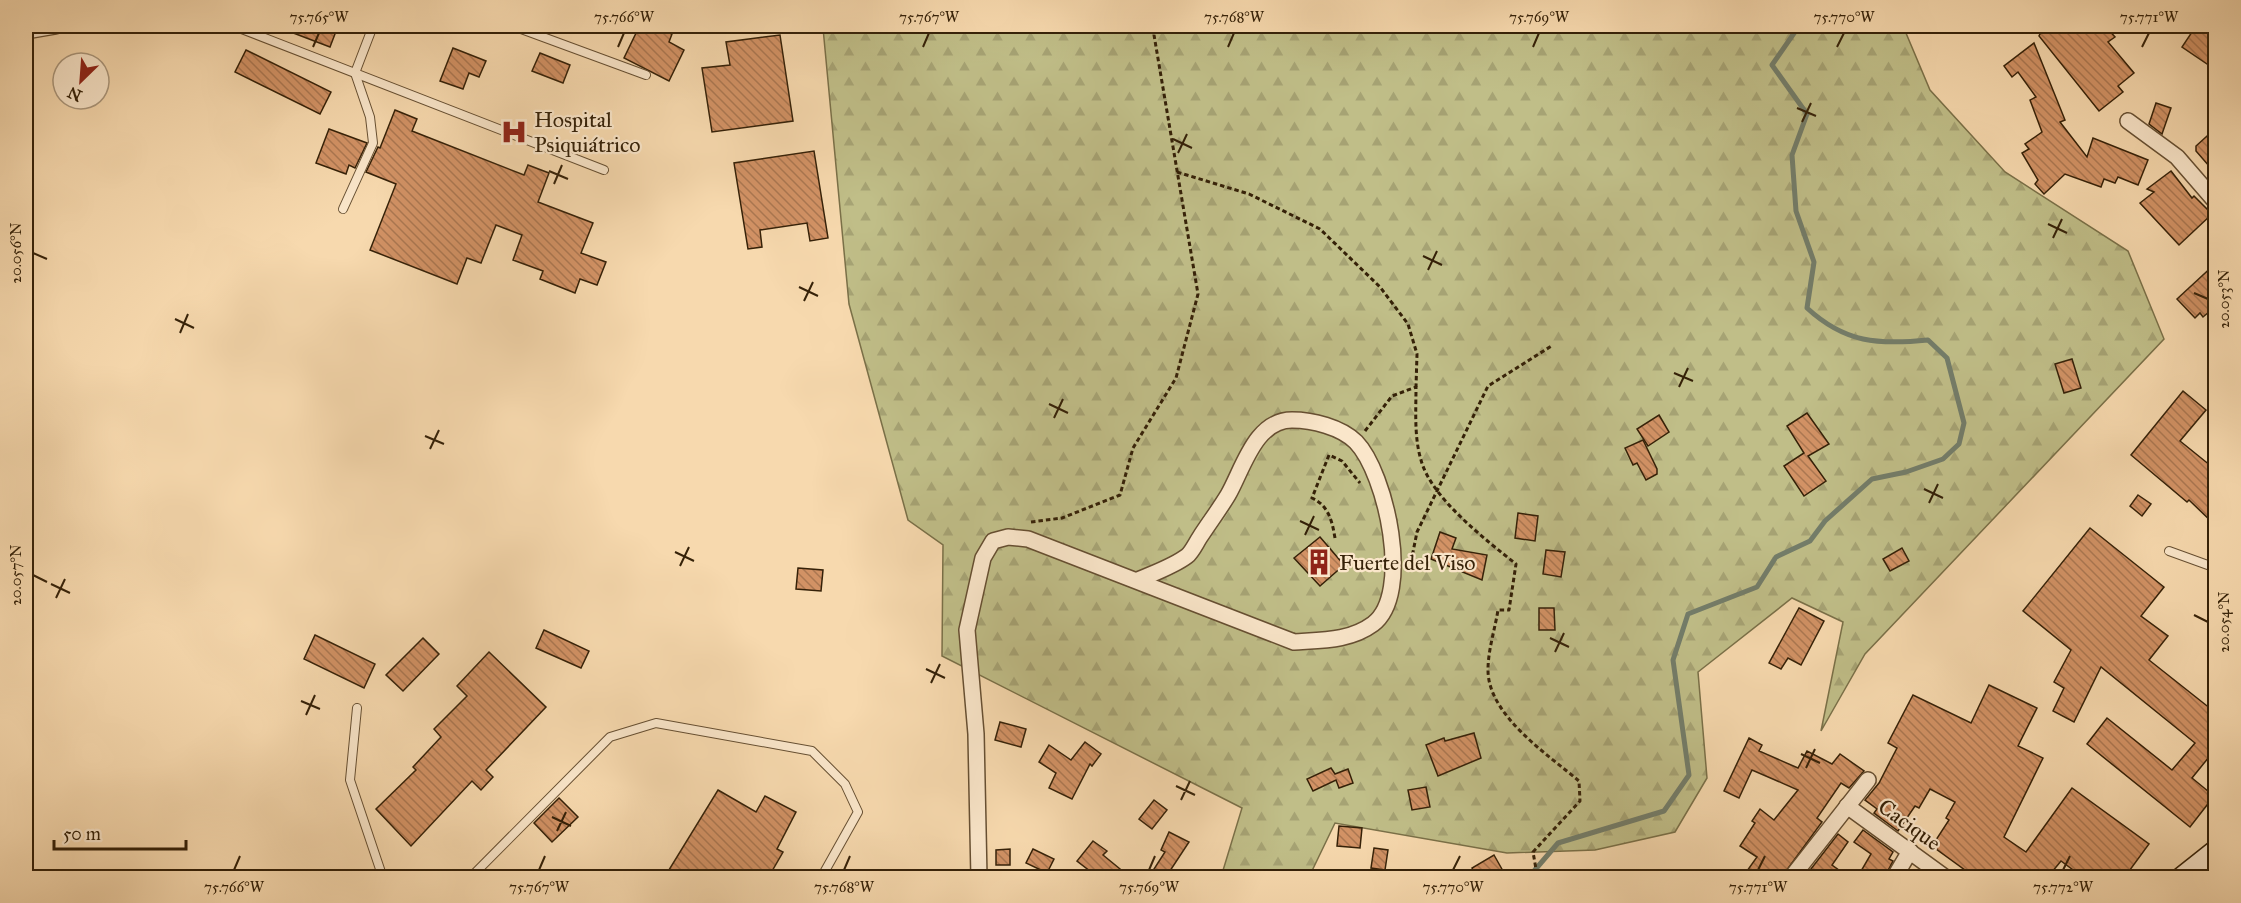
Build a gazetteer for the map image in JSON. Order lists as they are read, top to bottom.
{
  "streets": {
    "street": ["Cacique"]
  },
  "places": {
    "hospital": ["Hospital Psiquiátrico"],
    "building": ["Fuerte del Viso"]
  },
  "scale_bar": "50 m",
  "north": "bottom left",
  "coordinates": [
    "75.765°W",
    "75.766°W",
    "75.767°W",
    "75.768°W",
    "75.769°W",
    "75.770°W",
    "75.771°W",
    "20.056°N",
    "20.053°N",
    "20.057°N",
    "20.054°N",
    "75.772°W"
  ]
}
